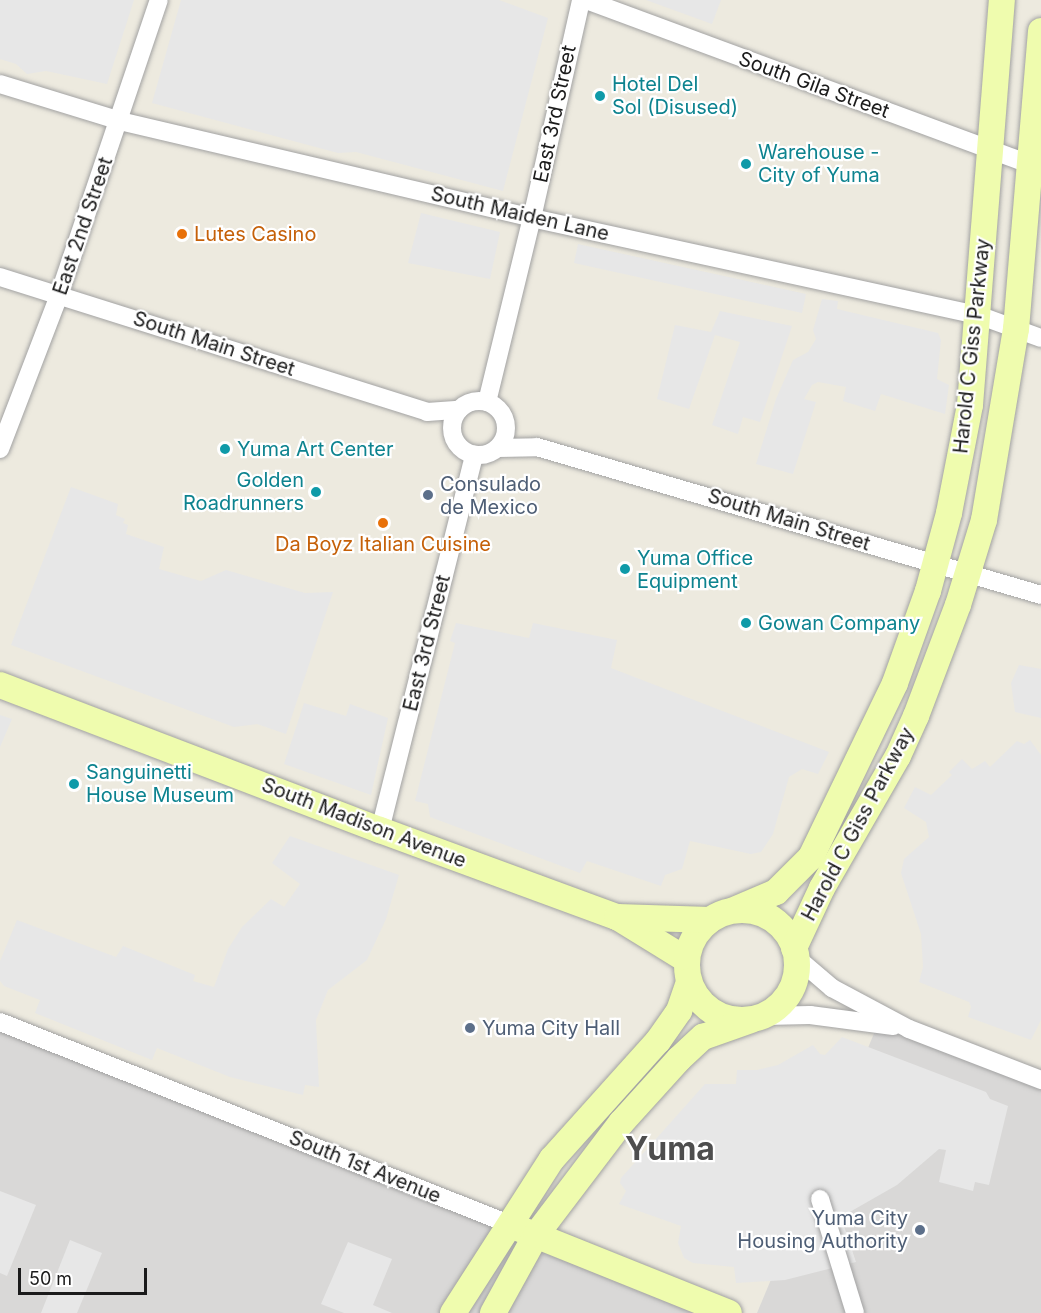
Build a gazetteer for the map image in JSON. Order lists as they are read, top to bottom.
{
  "streets": {
    "main road": ["Harold C Giss Parkway", "South Madison Avenue", "South 1st Avenue"],
    "street": [
      "South Gila Street",
      "East 3rd Street",
      "South Maiden Lane",
      "East 2nd Street",
      "South Main Street"
    ]
  },
  "crossings": [
    ["South Gila Street", "Harold C Giss Parkway"],
    ["East 3rd Street", "South Maiden Lane"],
    ["East 3rd Street", "South Main Street"],
    ["East 3rd Street", "South Madison Avenue"],
    ["South Maiden Lane", "East 2nd Street"],
    ["South Maiden Lane", "Harold C Giss Parkway"],
    ["East 2nd Street", "South Main Street"],
    ["South Main Street", "Harold C Giss Parkway"],
    ["Harold C Giss Parkway", "South Madison Avenue"]
  ],
  "districts": ["Yuma"],
  "places": [
    "Hotel Del Sol (Disused)",
    "Warehouse - City of Yuma",
    "Lutes Casino",
    "Yuma Art Center",
    "Golden Roadrunners",
    "Consulado de Mexico",
    "Da Boyz Italian Cuisine",
    "Yuma Office Equipment",
    "Gowan Company",
    "Sanguinetti House Museum",
    "Yuma City Hall",
    "Yuma City Housing Authority"
  ],
  "scale_bar": "50 m"
}
